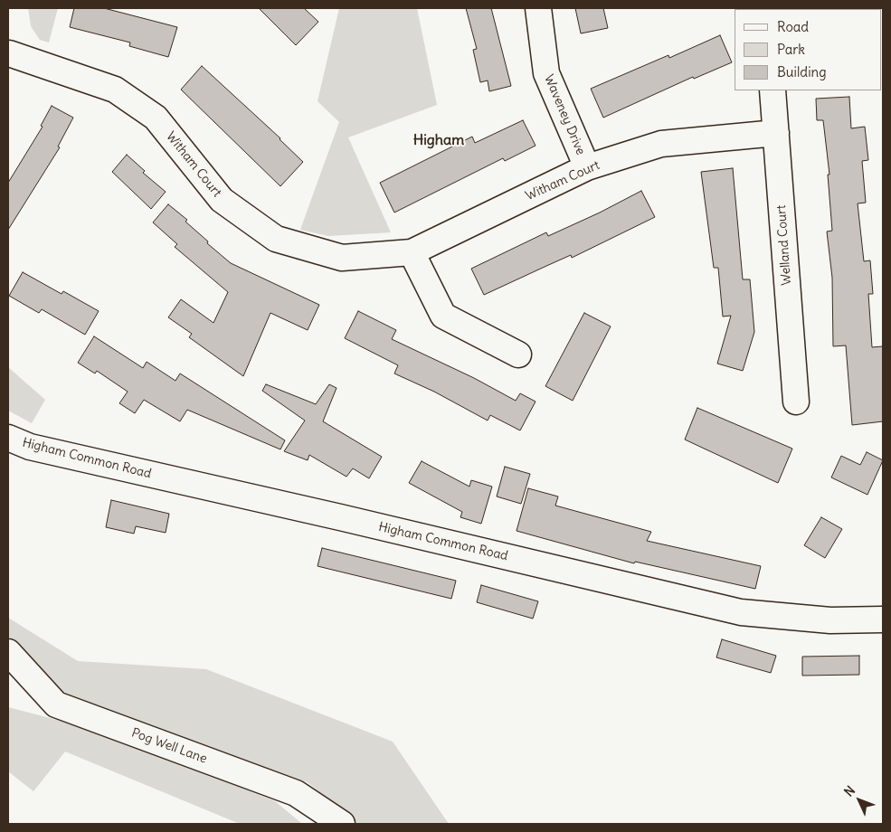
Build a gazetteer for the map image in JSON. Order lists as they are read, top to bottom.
{
  "streets": {
    "street": [
      "Waveney Drive",
      "Witham Court",
      "Welland Court",
      "Higham Common Road",
      "Pog Well Lane"
    ]
  },
  "crossings": [
    ["Waveney Drive", "Witham Court"],
    ["Witham Court", "Welland Court"]
  ],
  "districts": ["Higham"],
  "legend": ["Road", "Park", "Building"],
  "north": "top left"
}
